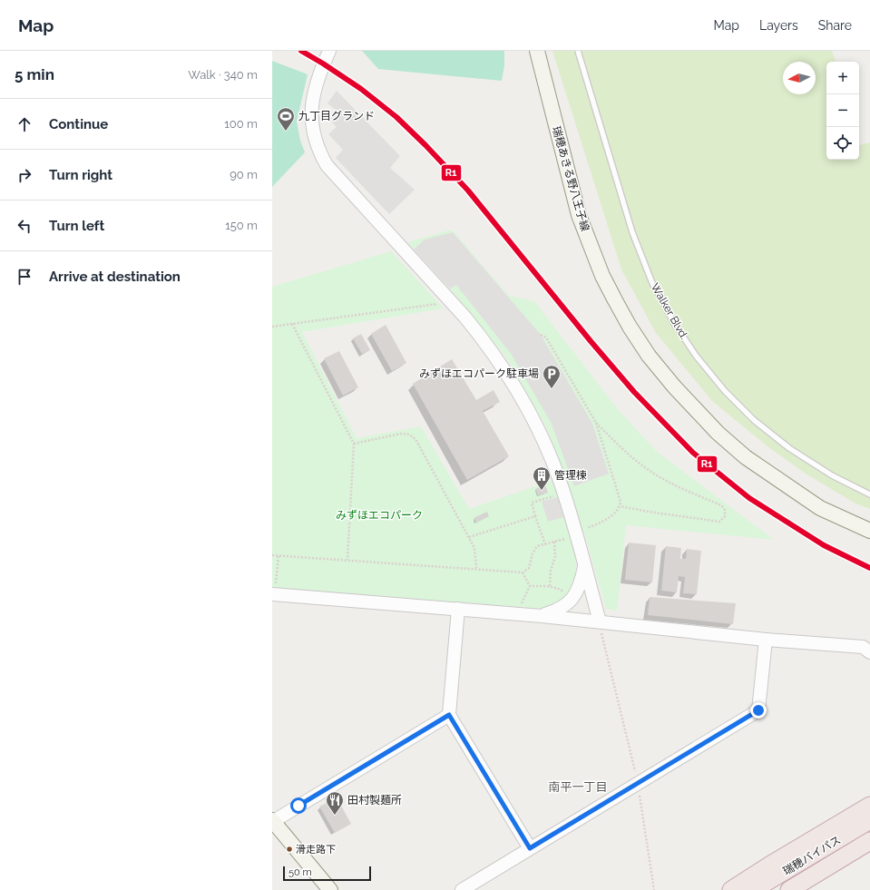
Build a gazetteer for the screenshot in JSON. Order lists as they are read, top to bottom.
{
  "streets": {
    "highway": ["瑞穂バイパス"],
    "main road": ["瑞穂あきる野八王子線"],
    "lane": ["Walker Blvd."]
  },
  "districts": ["南平一丁目"],
  "parks": ["みずほエコパーク"],
  "places": {
    "sports": ["九丁目グランド"],
    "parking": ["みずほエコパーク駐車場"],
    "building": ["管理棟"],
    "restaurant": ["田村製麺所"],
    "other": ["滑走路下"]
  },
  "lines": ["transit line R1"],
  "scale_bar": "50 m",
  "north": "left",
  "page": {
    "header": "Map",
    "nav": ["Map", "Layers", "Share"],
    "heading": ["5 min", "Walk · 340 m"],
    "map_buttons": ["+", "−"],
    "list": [
      ["Continue", "100 m"],
      ["Turn right", "90 m"],
      ["Turn left", "150 m"],
      "Arrive at destination"
    ],
    "scale": "50 m"
  }
}
